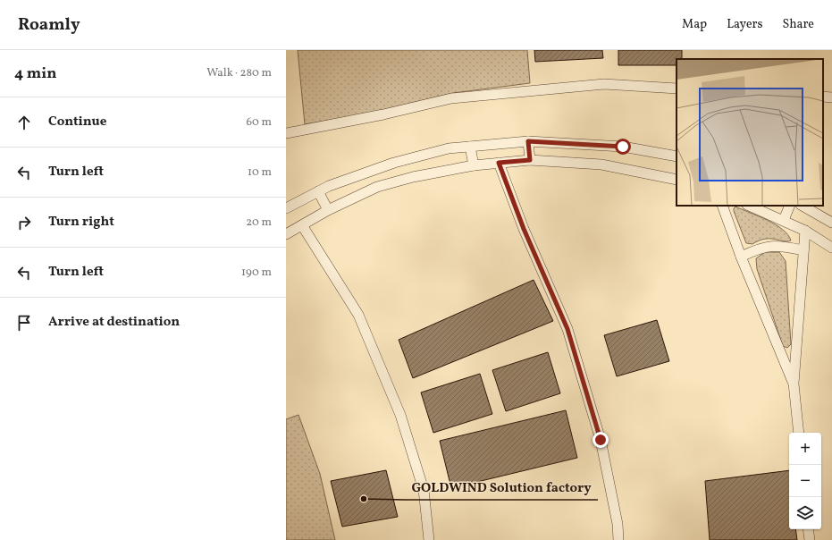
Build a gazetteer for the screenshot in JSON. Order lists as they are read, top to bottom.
{
  "places": ["GOLDWIND Solution factory"],
  "page": {
    "header": "Roamly",
    "nav": ["Map", "Layers", "Share"],
    "heading": ["4 min", "Walk · 280 m"],
    "list": [
      ["Continue", "60 m"],
      ["Turn left", "10 m"],
      ["Turn right", "20 m"],
      ["Turn left", "190 m"],
      "Arrive at destination"
    ],
    "map_buttons": ["+", "−"]
  }
}
